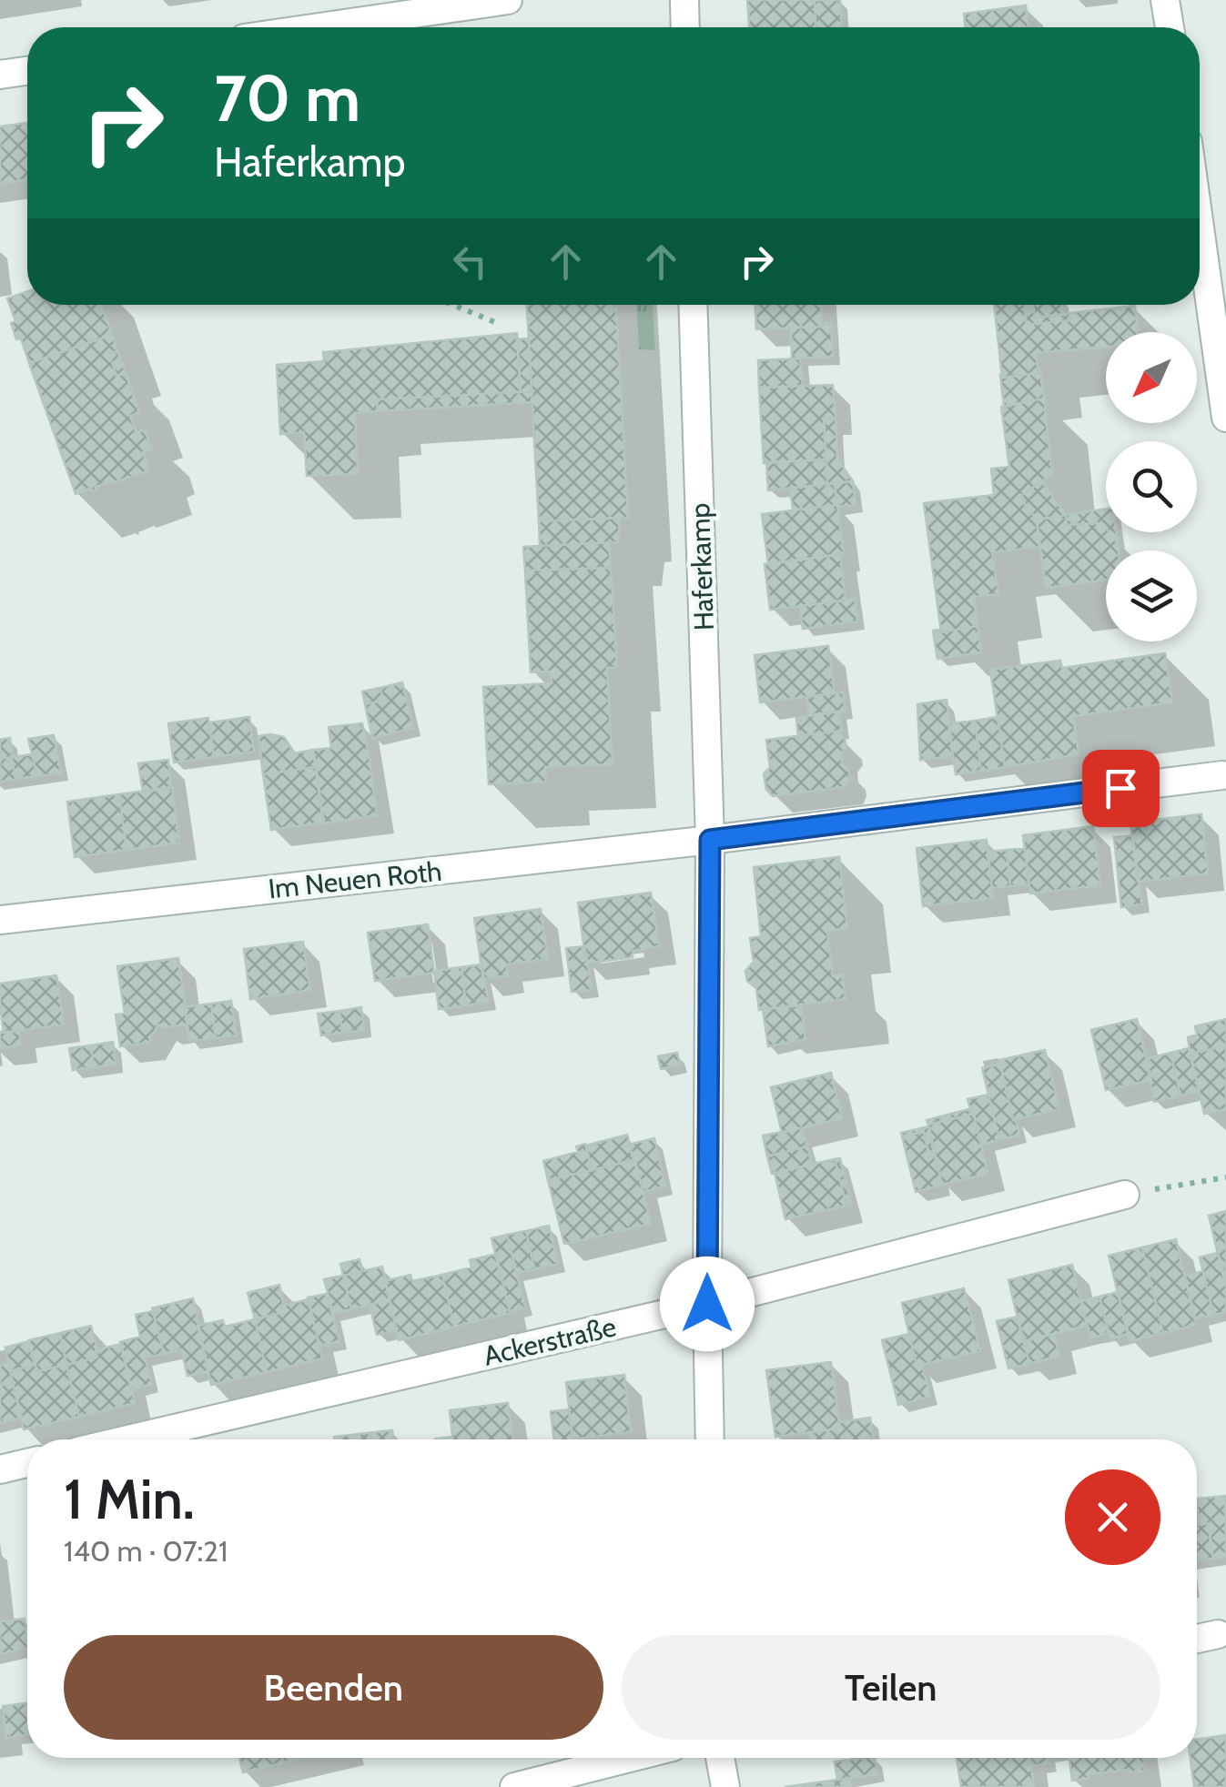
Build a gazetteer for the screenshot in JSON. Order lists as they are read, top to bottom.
{
  "streets": {
    "street": ["Haferkamp", "Im Neuen Roth", "Ackerstraße"]
  },
  "crossings": [
    ["Haferkamp", "Im Neuen Roth"],
    ["Haferkamp", "Ackerstraße"]
  ],
  "north": "bottom left",
  "page": {
    "turn": ["70 m", "Haferkamp"],
    "heading": ["1 Min.", "140 m · 07:21"],
    "buttons": ["Beenden", "Teilen"]
  }
}
